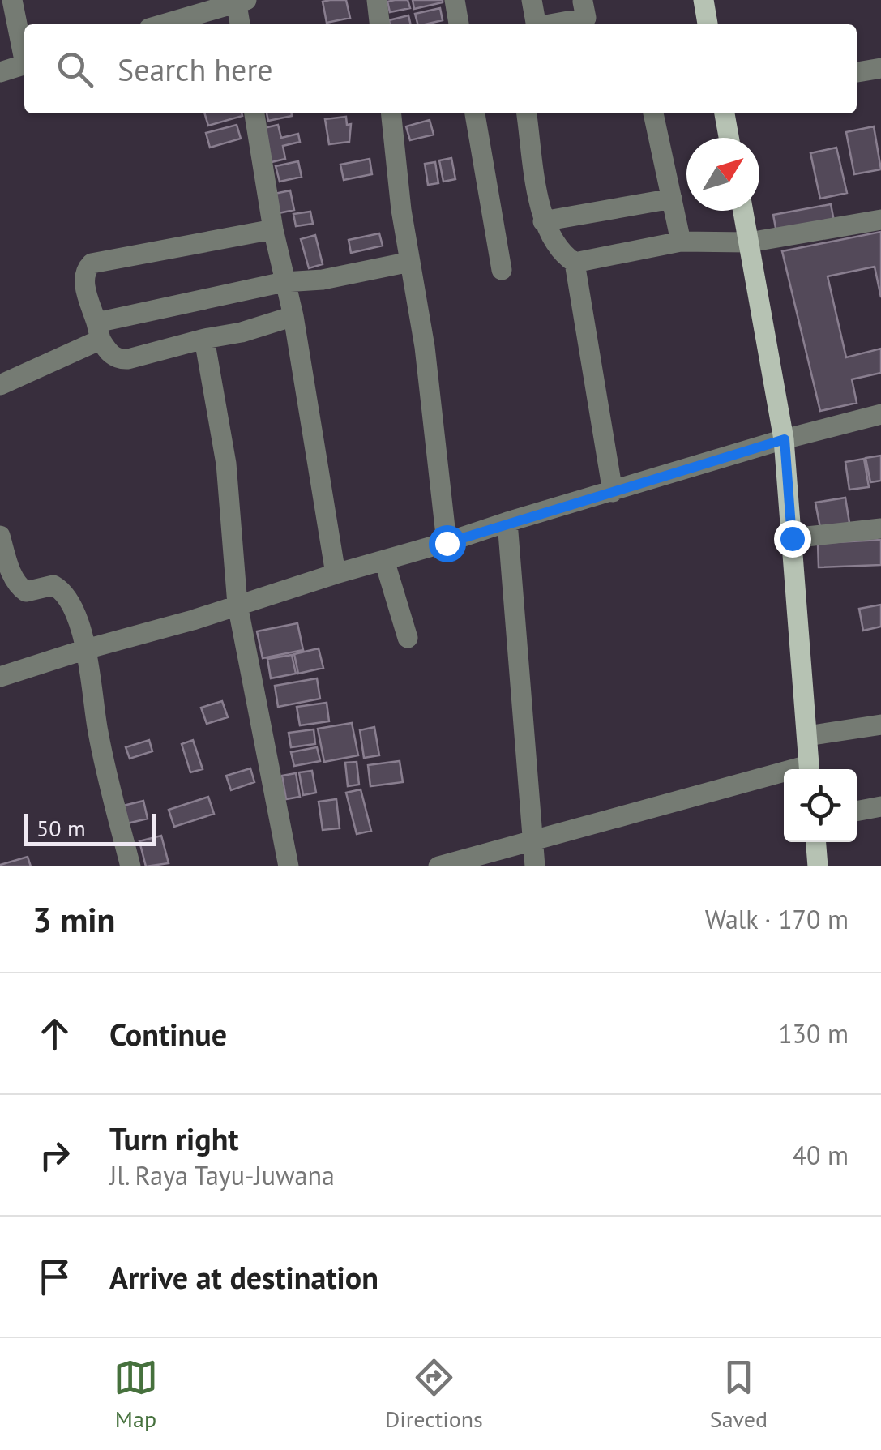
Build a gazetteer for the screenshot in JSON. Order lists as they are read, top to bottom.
{
  "scale_bar": "50 m",
  "north": "top right",
  "page": {
    "search": "Search here",
    "scale": "50 m",
    "heading": ["3 min", "Walk · 170 m"],
    "list": [
      ["Continue", "130 m"],
      ["Turn right", "Jl. Raya Tayu-Juwana", "40 m"],
      "Arrive at destination"
    ],
    "nav": ["Map", "Directions", "Saved"]
  }
}
